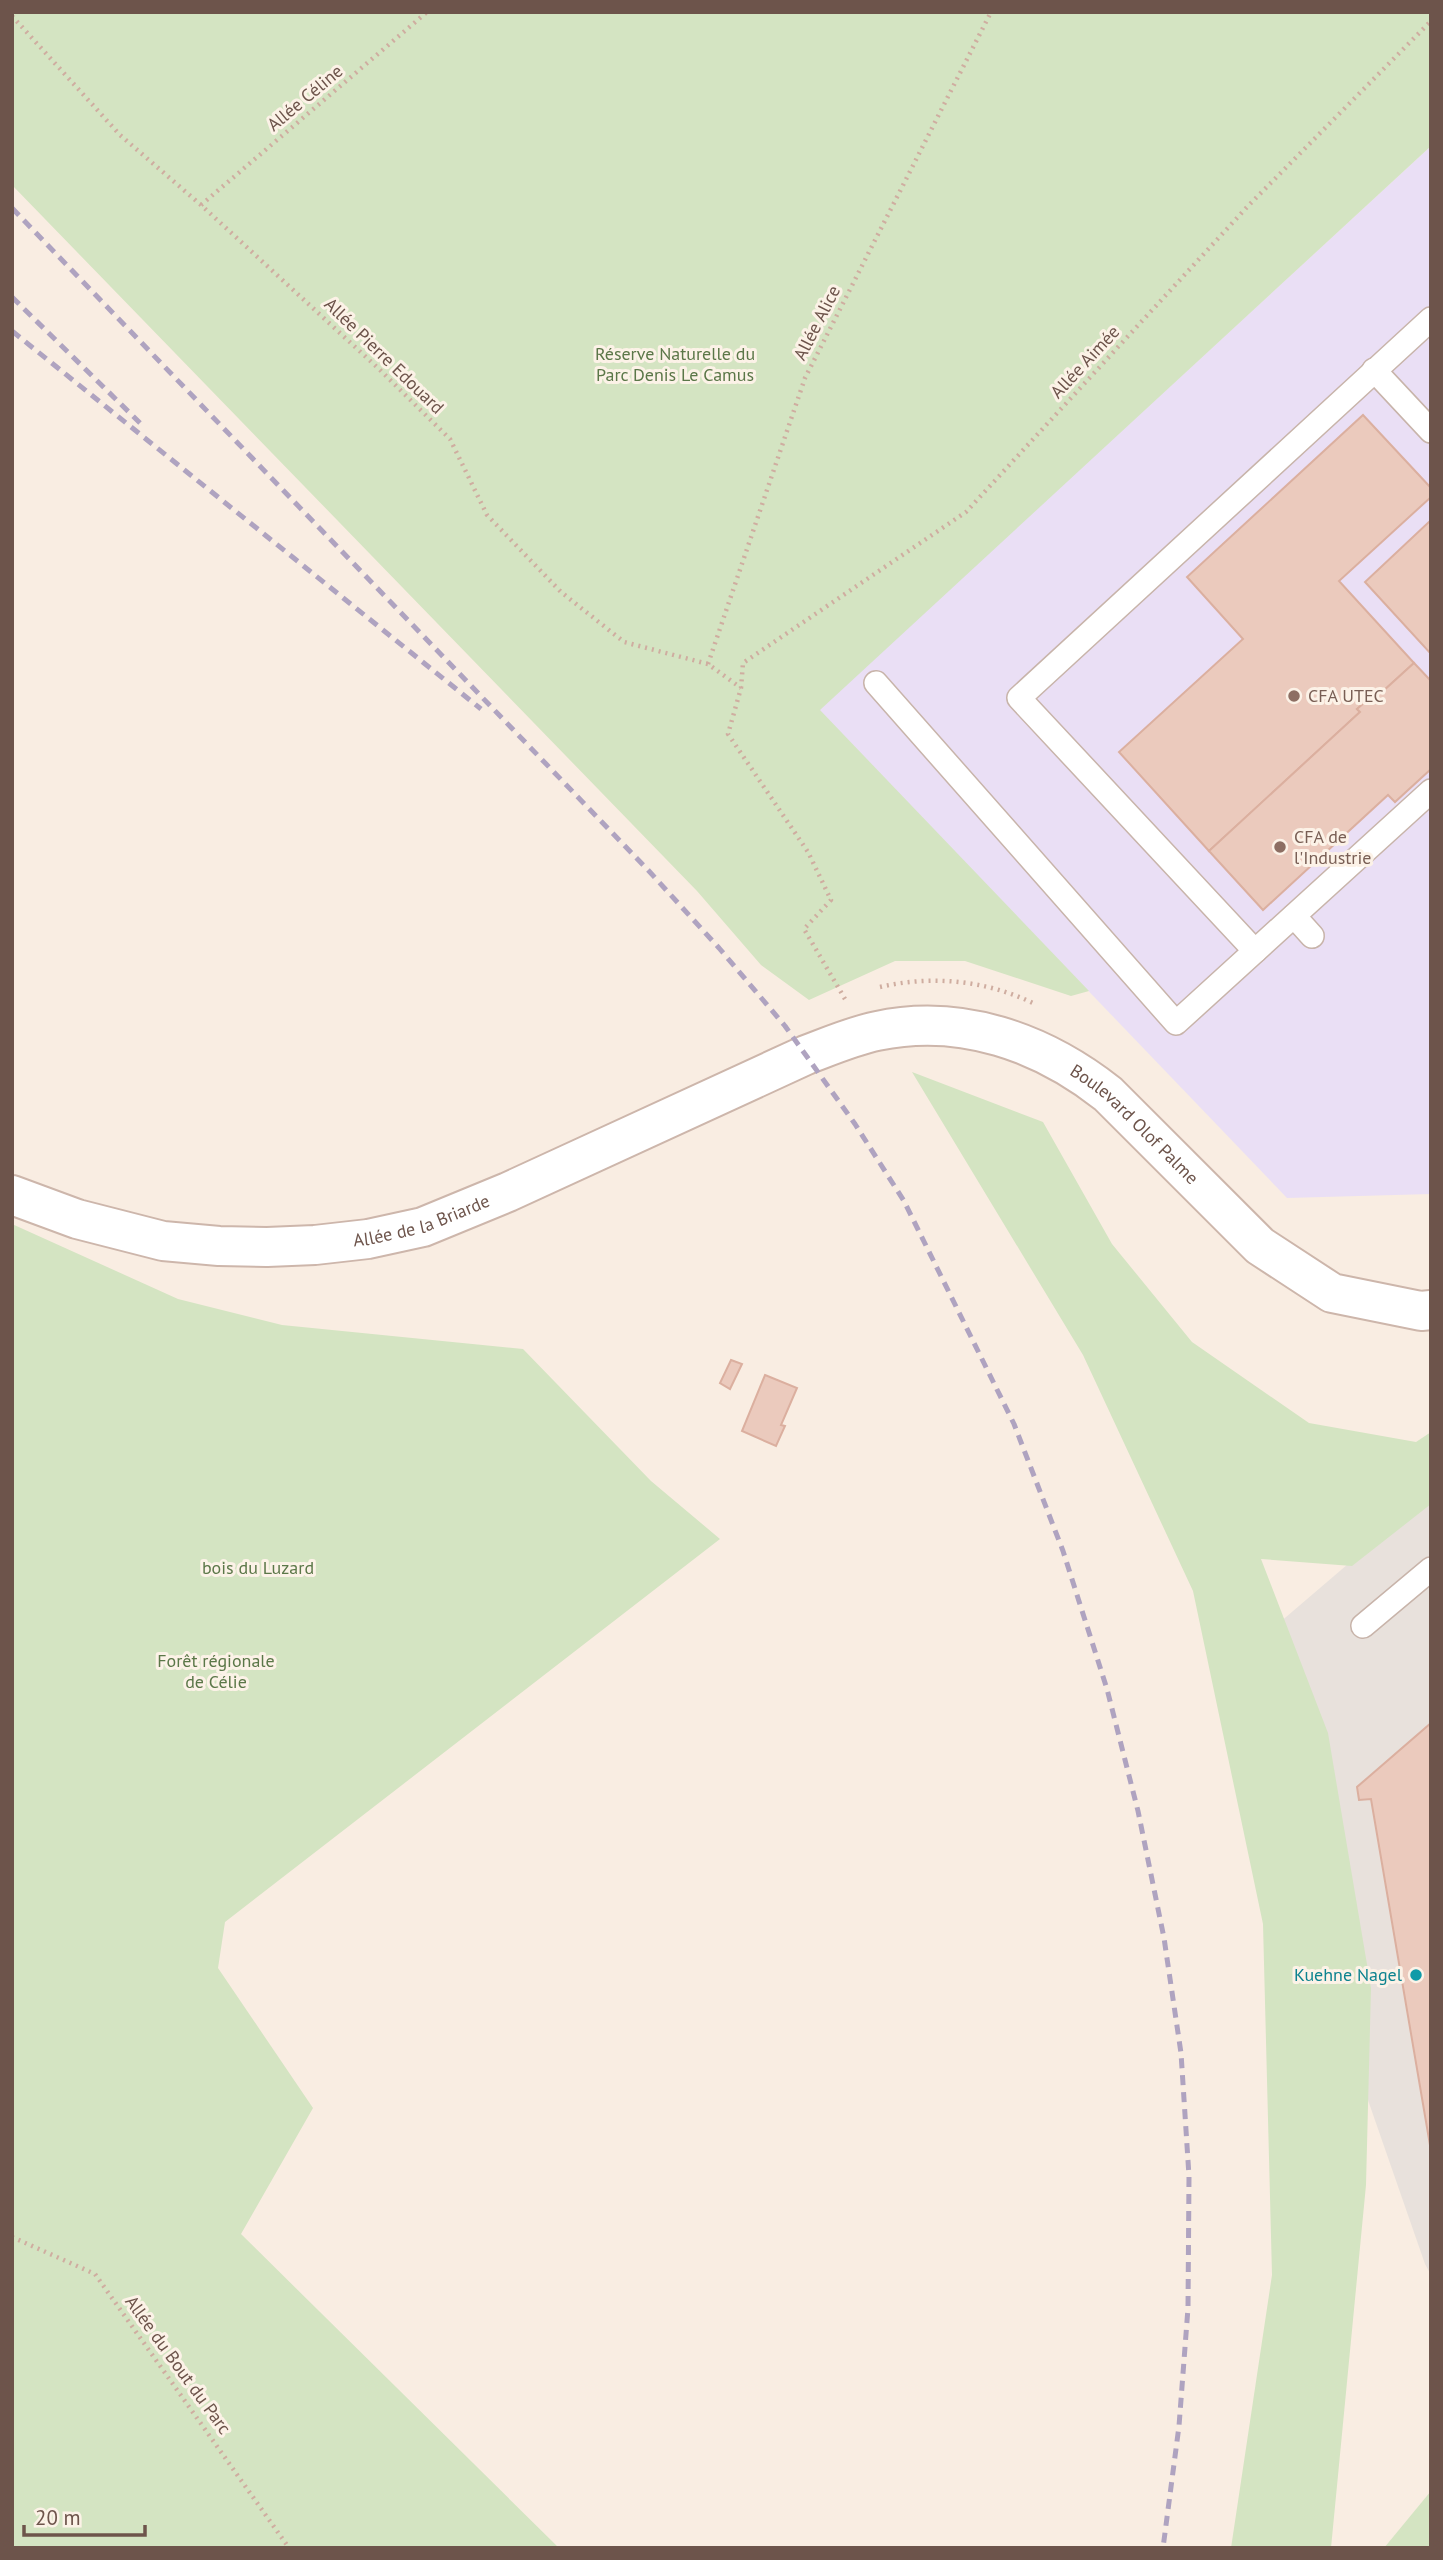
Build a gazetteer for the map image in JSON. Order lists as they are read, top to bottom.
{
  "streets": {
    "street": ["Boulevard Olof Palme", "Allée de la Briarde"],
    "path": [
      "Allée Céline",
      "Allée Alice",
      "Allée Pierre Edouard",
      "Allée Aimée",
      "Allée du Bout du Parc"
    ]
  },
  "crossings": [
    ["Allée Céline", "Allée Pierre Edouard"],
    ["Allée Alice", "Allée Pierre Edouard"],
    ["Allée Pierre Edouard", "Allée Aimée"],
    ["Boulevard Olof Palme", "Allée de la Briarde"]
  ],
  "parks": ["Réserve Naturelle du Parc Denis Le Camus", "bois du Luzard", "Forêt régionale de Célie"],
  "places": ["CFA UTEC", "CFA de l'Industrie", "Kuehne Nagel"],
  "scale_bar": "20 m"
}
